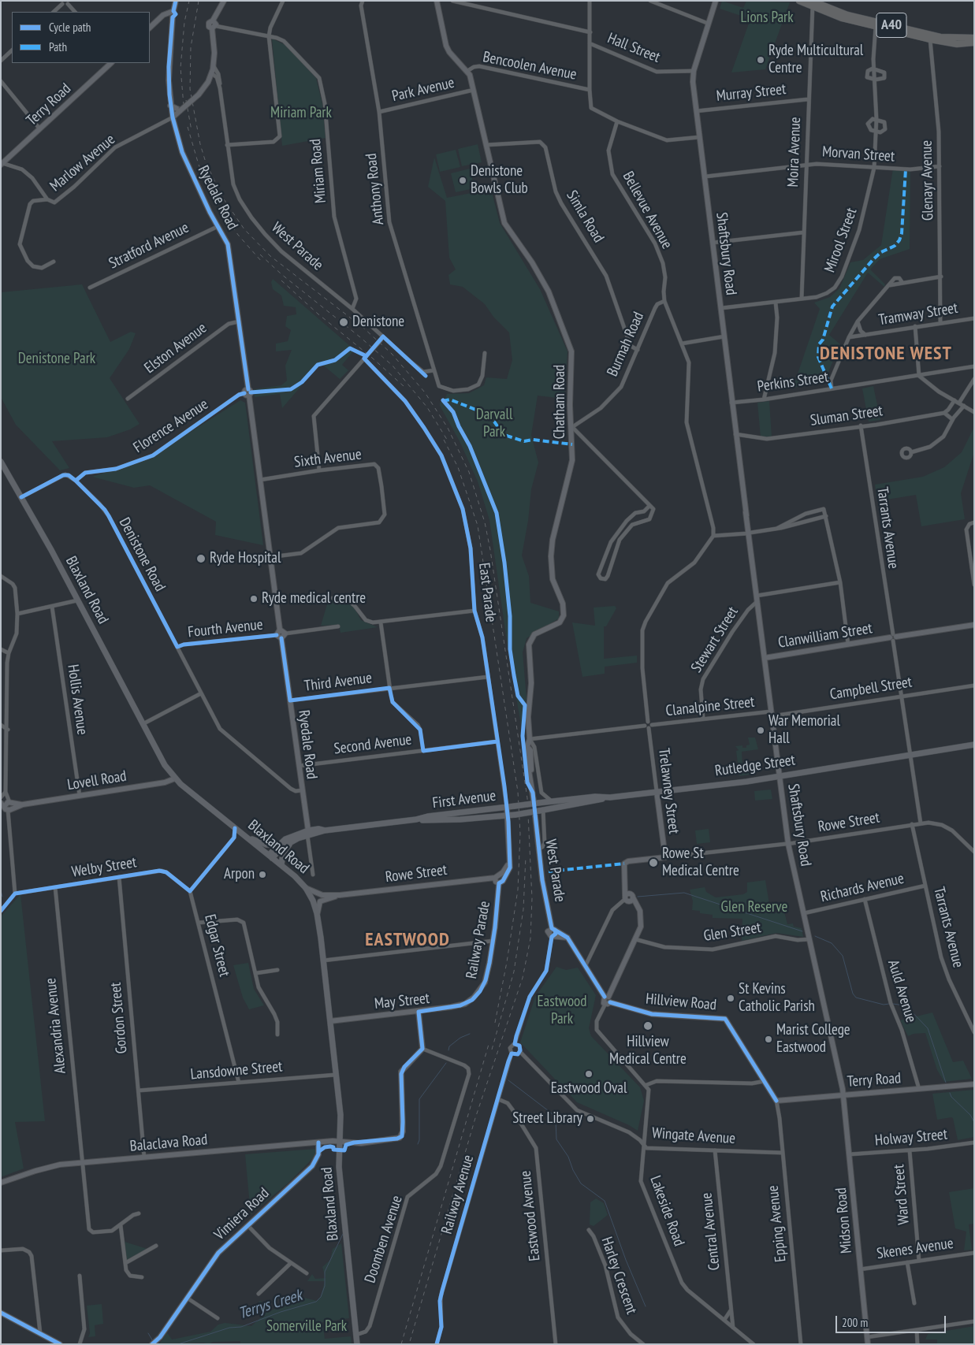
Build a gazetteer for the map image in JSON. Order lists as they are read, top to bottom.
{
  "streets": {
    "highway": ["A40"],
    "main road": ["Blaxland Road", "Rutledge Street", "First Avenue"],
    "street": [
      "Hall Street",
      "Bencoolen Avenue",
      "Park Avenue",
      "Murray Street",
      "Terry Road",
      "Moira Avenue",
      "Morvan Street",
      "Marlow Avenue",
      "Miriam Road",
      "Glenayr Avenue",
      "Anthony Road",
      "Ryedale Road",
      "Bellevue Avenue",
      "Simla Road",
      "Mirool Street",
      "Stratford Avenue",
      "West Parade",
      "Shaftsbury Road",
      "Tramway Street",
      "Burmah Road",
      "Elston Avenue",
      "Perkins Street",
      "Chatham Road",
      "Sluman Street",
      "Florence Avenue",
      "Sixth Avenue",
      "Tarrants Avenue",
      "Denistone Road",
      "East Parade",
      "Fourth Avenue",
      "Clanwilliam Street",
      "Stewart Street",
      "Third Avenue",
      "Campbell Street",
      "Hollis Avenue",
      "Clanalpine Street",
      "Second Avenue",
      "Lovell Road",
      "Trelawney Street",
      "Rowe Street",
      "Welby Street",
      "Richards Avenue",
      "Glen Street",
      "Railway Parade",
      "Edgar Street",
      "Auld Avenue",
      "May Street",
      "Hillview Road",
      "Gordon Street",
      "Alexandria Avenue",
      "Lansdowne Street",
      "Wingate Avenue",
      "Holway Street",
      "Balaclava Road",
      "Railway Avenue",
      "Ward Street",
      "Lakeside Road",
      "Vimiera Road",
      "Eastwood Avenue",
      "Midson Road",
      "Epping Avenue",
      "Central Avenue",
      "Doomben Avenue",
      "Skenes Avenue",
      "Harley Crescent"
    ]
  },
  "crossings": [
    ["A40", "Moira Avenue"],
    ["A40", "Glenayr Avenue"],
    ["A40", "Mirool Street"],
    ["Hall Street", "Shaftsbury Road"],
    ["Bencoolen Avenue", "Chatham Road"],
    ["Park Avenue", "Anthony Road"],
    ["Park Avenue", "Chatham Road"],
    ["Murray Street", "Moira Avenue"],
    ["Murray Street", "Shaftsbury Road"],
    ["Terry Road", "Shaftsbury Road"],
    ["Terry Road", "Auld Avenue"],
    ["Terry Road", "Hillview Road"],
    ["Terry Road", "Midson Road"],
    ["Terry Road", "Epping Avenue"],
    ["Moira Avenue", "Morvan Street"],
    ["Moira Avenue", "Mirool Street"],
    ["Morvan Street", "Glenayr Avenue"],
    ["Morvan Street", "Mirool Street"],
    ["Morvan Street", "Shaftsbury Road"],
    ["Marlow Avenue", "Ryedale Road"],
    ["Marlow Avenue", "West Parade"],
    ["Miriam Road", "West Parade"],
    ["Glenayr Avenue", "Tramway Street"],
    ["Anthony Road", "West Parade"],
    ["Ryedale Road", "Stratford Avenue"],
    ["Ryedale Road", "Elston Avenue"],
    ["Ryedale Road", "Florence Avenue"],
    ["Ryedale Road", "Sixth Avenue"],
    ["Ryedale Road", "Denistone Road"],
    ["Ryedale Road", "Third Avenue"],
    ["Ryedale Road", "Second Avenue"],
    ["Ryedale Road", "First Avenue"],
    ["Bellevue Avenue", "Burmah Road"],
    ["Simla Road", "Burmah Road"],
    ["Simla Road", "Chatham Road"],
    ["Mirool Street", "Shaftsbury Road"],
    ["Shaftsbury Road", "Perkins Street"],
    ["Shaftsbury Road", "Sluman Street"],
    ["Shaftsbury Road", "Clanwilliam Street"],
    ["Shaftsbury Road", "Stewart Street"],
    ["Shaftsbury Road", "Campbell Street"],
    ["Shaftsbury Road", "Clanalpine Street"],
    ["Shaftsbury Road", "Rutledge Street"],
    ["Shaftsbury Road", "Rowe Street"],
    ["Shaftsbury Road", "Richards Avenue"],
    ["Shaftsbury Road", "Glen Street"],
    ["Shaftsbury Road", "Midson Road"],
    ["Burmah Road", "Chatham Road"],
    ["Chatham Road", "Rutledge Street"],
    ["Sluman Street", "Tarrants Avenue"],
    ["Florence Avenue", "Denistone Road"],
    ["Tarrants Avenue", "Clanwilliam Street"],
    ["Tarrants Avenue", "Campbell Street"],
    ["Tarrants Avenue", "Rutledge Street"],
    ["Tarrants Avenue", "Rowe Street"],
    ["Tarrants Avenue", "Richards Avenue"],
    ["Denistone Road", "Fourth Avenue"],
    ["Blaxland Road", "Lovell Road"],
    ["Blaxland Road", "First Avenue"],
    ["Blaxland Road", "Rowe Street"],
    ["Blaxland Road", "May Street"],
    ["Blaxland Road", "Lansdowne Street"],
    ["Blaxland Road", "Balaclava Road"],
    ["Blaxland Road", "Doomben Avenue"],
    ["East Parade", "Third Avenue"],
    ["East Parade", "Second Avenue"],
    ["East Parade", "First Avenue"],
    ["Stewart Street", "Clanalpine Street"],
    ["Campbell Street", "Clanalpine Street"],
    ["Hollis Avenue", "Lovell Road"],
    ["Clanalpine Street", "Trelawney Street"],
    ["Rutledge Street", "Trelawney Street"],
    ["Rutledge Street", "First Avenue"],
    ["Trelawney Street", "Rowe Street"],
    ["Welby Street", "Edgar Street"],
    ["Welby Street", "Gordon Street"],
    ["Welby Street", "Alexandria Avenue"],
    ["Richards Avenue", "Auld Avenue"],
    ["Railway Parade", "May Street"],
    ["Edgar Street", "Lansdowne Street"],
    ["Hillview Road", "Epping Avenue"],
    ["Gordon Street", "Lansdowne Street"],
    ["Gordon Street", "Balaclava Road"],
    ["Alexandria Avenue", "Balaclava Road"],
    ["Wingate Avenue", "Railway Avenue"],
    ["Wingate Avenue", "Lakeside Road"],
    ["Wingate Avenue", "Epping Avenue"],
    ["Wingate Avenue", "Central Avenue"],
    ["Holway Street", "Ward Street"],
    ["Holway Street", "Midson Road"],
    ["Balaclava Road", "Vimiera Road"],
    ["Balaclava Road", "Doomben Avenue"],
    ["Railway Avenue", "Eastwood Avenue"],
    ["Ward Street", "Skenes Avenue"],
    ["Lakeside Road", "Central Avenue"],
    ["Midson Road", "Skenes Avenue"]
  ],
  "districts": ["DENISTONE WEST", "EASTWOOD"],
  "water": ["Terrys Creek"],
  "parks": [
    "Lions Park",
    "Miriam Park",
    "Denistone Park",
    "Darvall Park",
    "Glen Reserve",
    "Eastwood Park",
    "Somerville Park"
  ],
  "places": [
    "Ryde Multicultural Centre",
    "Denistone Bowls Club",
    "Denistone",
    "Ryde Hospital",
    "Ryde medical centre",
    "War Memorial Hall",
    "Rowe St Medical Centre",
    "Arpon",
    "St Kevins Catholic Parish",
    "Hillview Medical Centre",
    "Marist College Eastwood",
    "Eastwood Oval",
    "Street Library"
  ],
  "legend": ["Cycle path", "Path"],
  "scale_bar": "200 m"
}
